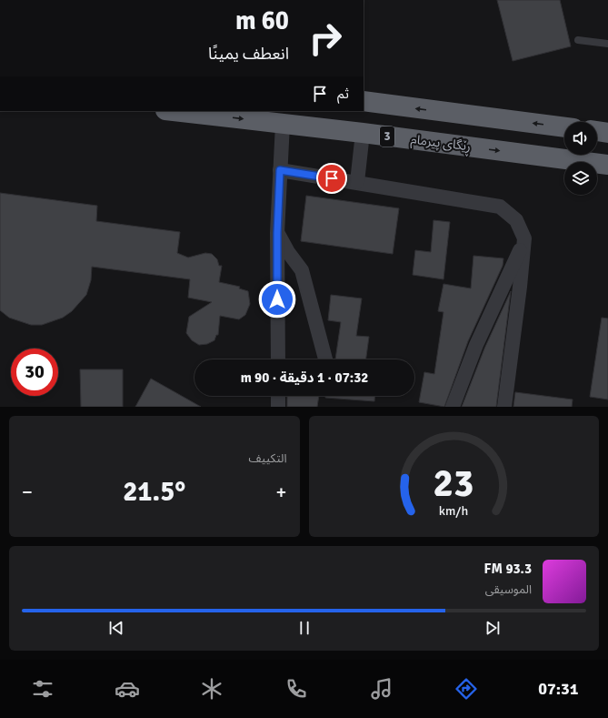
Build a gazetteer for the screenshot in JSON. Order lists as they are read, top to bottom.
{
  "streets": {
    "highway": ["3", "ڕێگای پیرمام"]
  },
  "page": {
    "turn": ["60 m", "انعطف يمينًا"],
    "then": "ثم",
    "limit": "30",
    "trip": "07:32 · 1 دقيقة · 90 m",
    "tile": "التكييف",
    "heat": ["−", "21.5°", "+"],
    "song": ["93.3 FM", "الموسيقى"],
    "tabs": "07:31",
    "gauge": ["23", "km/h"]
  }
}
